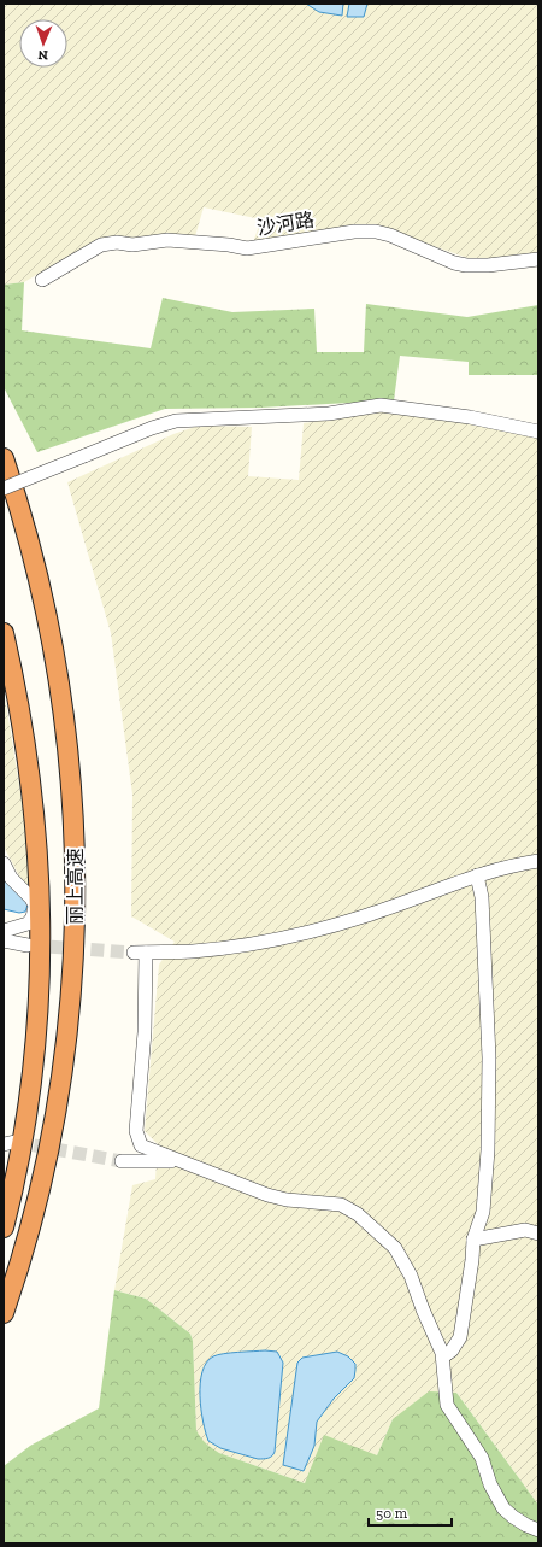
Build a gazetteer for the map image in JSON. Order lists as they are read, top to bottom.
{
  "streets": {
    "highway": ["丽上高速"],
    "street": ["沙河路"]
  },
  "scale_bar": "50 m",
  "north": "bottom"
}
